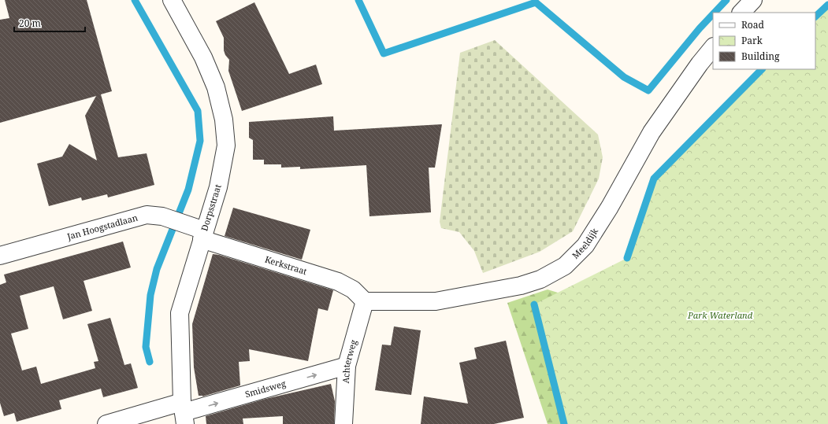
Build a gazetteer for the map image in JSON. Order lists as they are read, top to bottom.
{
  "streets": {
    "street": [
      "Dorpsstraat",
      "Jan Hoogstadlaan",
      "Meeldijk",
      "Kerkstraat",
      "Achterweg",
      "Smidsweg"
    ]
  },
  "crossings": [
    ["Dorpsstraat", "Jan Hoogstadlaan"],
    ["Dorpsstraat", "Kerkstraat"],
    ["Dorpsstraat", "Smidsweg"],
    ["Jan Hoogstadlaan", "Kerkstraat"],
    ["Meeldijk", "Kerkstraat"],
    ["Meeldijk", "Achterweg"],
    ["Kerkstraat", "Achterweg"],
    ["Achterweg", "Smidsweg"]
  ],
  "one_way": ["Smidsweg"],
  "parks": ["Park Waterland"],
  "legend": ["Road", "Park", "Building"],
  "scale_bar": "20 m"
}
